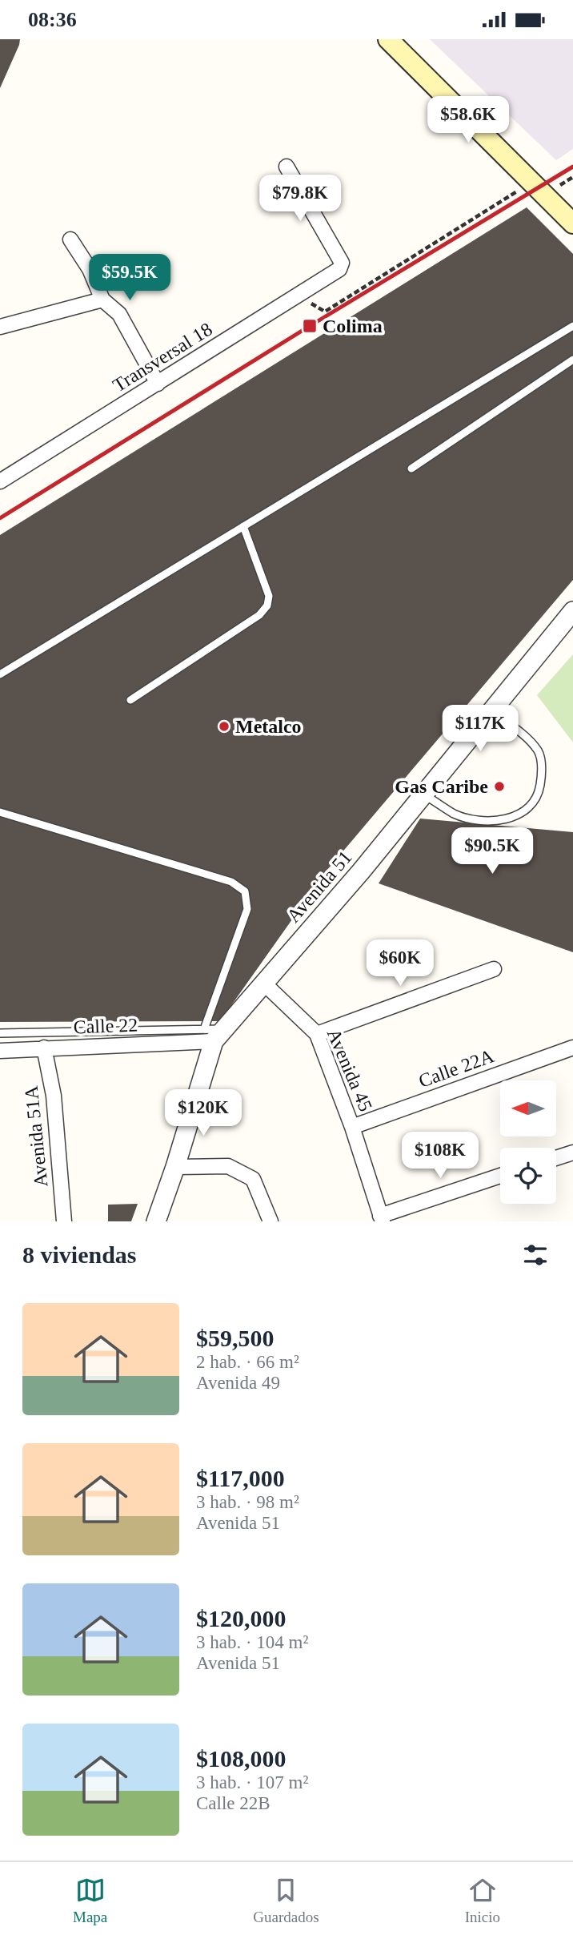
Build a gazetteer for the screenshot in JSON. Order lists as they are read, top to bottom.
{
  "streets": {
    "street": [
      "Transversal 18",
      "Avenida 51",
      "Calle 22",
      "Calle 22A",
      "Avenida 45",
      "Avenida 51A"
    ]
  },
  "crossings": [
    ["Avenida 51", "Calle 22"],
    ["Avenida 51", "Avenida 45"],
    ["Calle 22", "Avenida 51A"],
    ["Calle 22A", "Avenida 45"]
  ],
  "places": {
    "transit": ["Colima"],
    "other": ["Metalco", "Gas Caribe"]
  },
  "north": "left",
  "page": {
    "status": "08:36",
    "price": [
      "$58.6K",
      "$79.8K",
      "$59.5K",
      "$117K",
      "$90.5K",
      "$60K",
      "$120K",
      "$108K"
    ],
    "heading": "8 viviendas",
    "list": [
      {
        "name": "$59,500",
        "note": "2 hab. · 66 m² · Avenida 49"
      },
      {
        "name": "$117,000",
        "note": "3 hab. · 98 m² · Avenida 51"
      },
      {
        "name": "$120,000",
        "note": "3 hab. · 104 m² · Avenida 51"
      },
      {
        "name": "$108,000",
        "note": "3 hab. · 107 m² · Calle 22B"
      }
    ],
    "tabs": ["Mapa", "Guardados", "Inicio"]
  }
}
